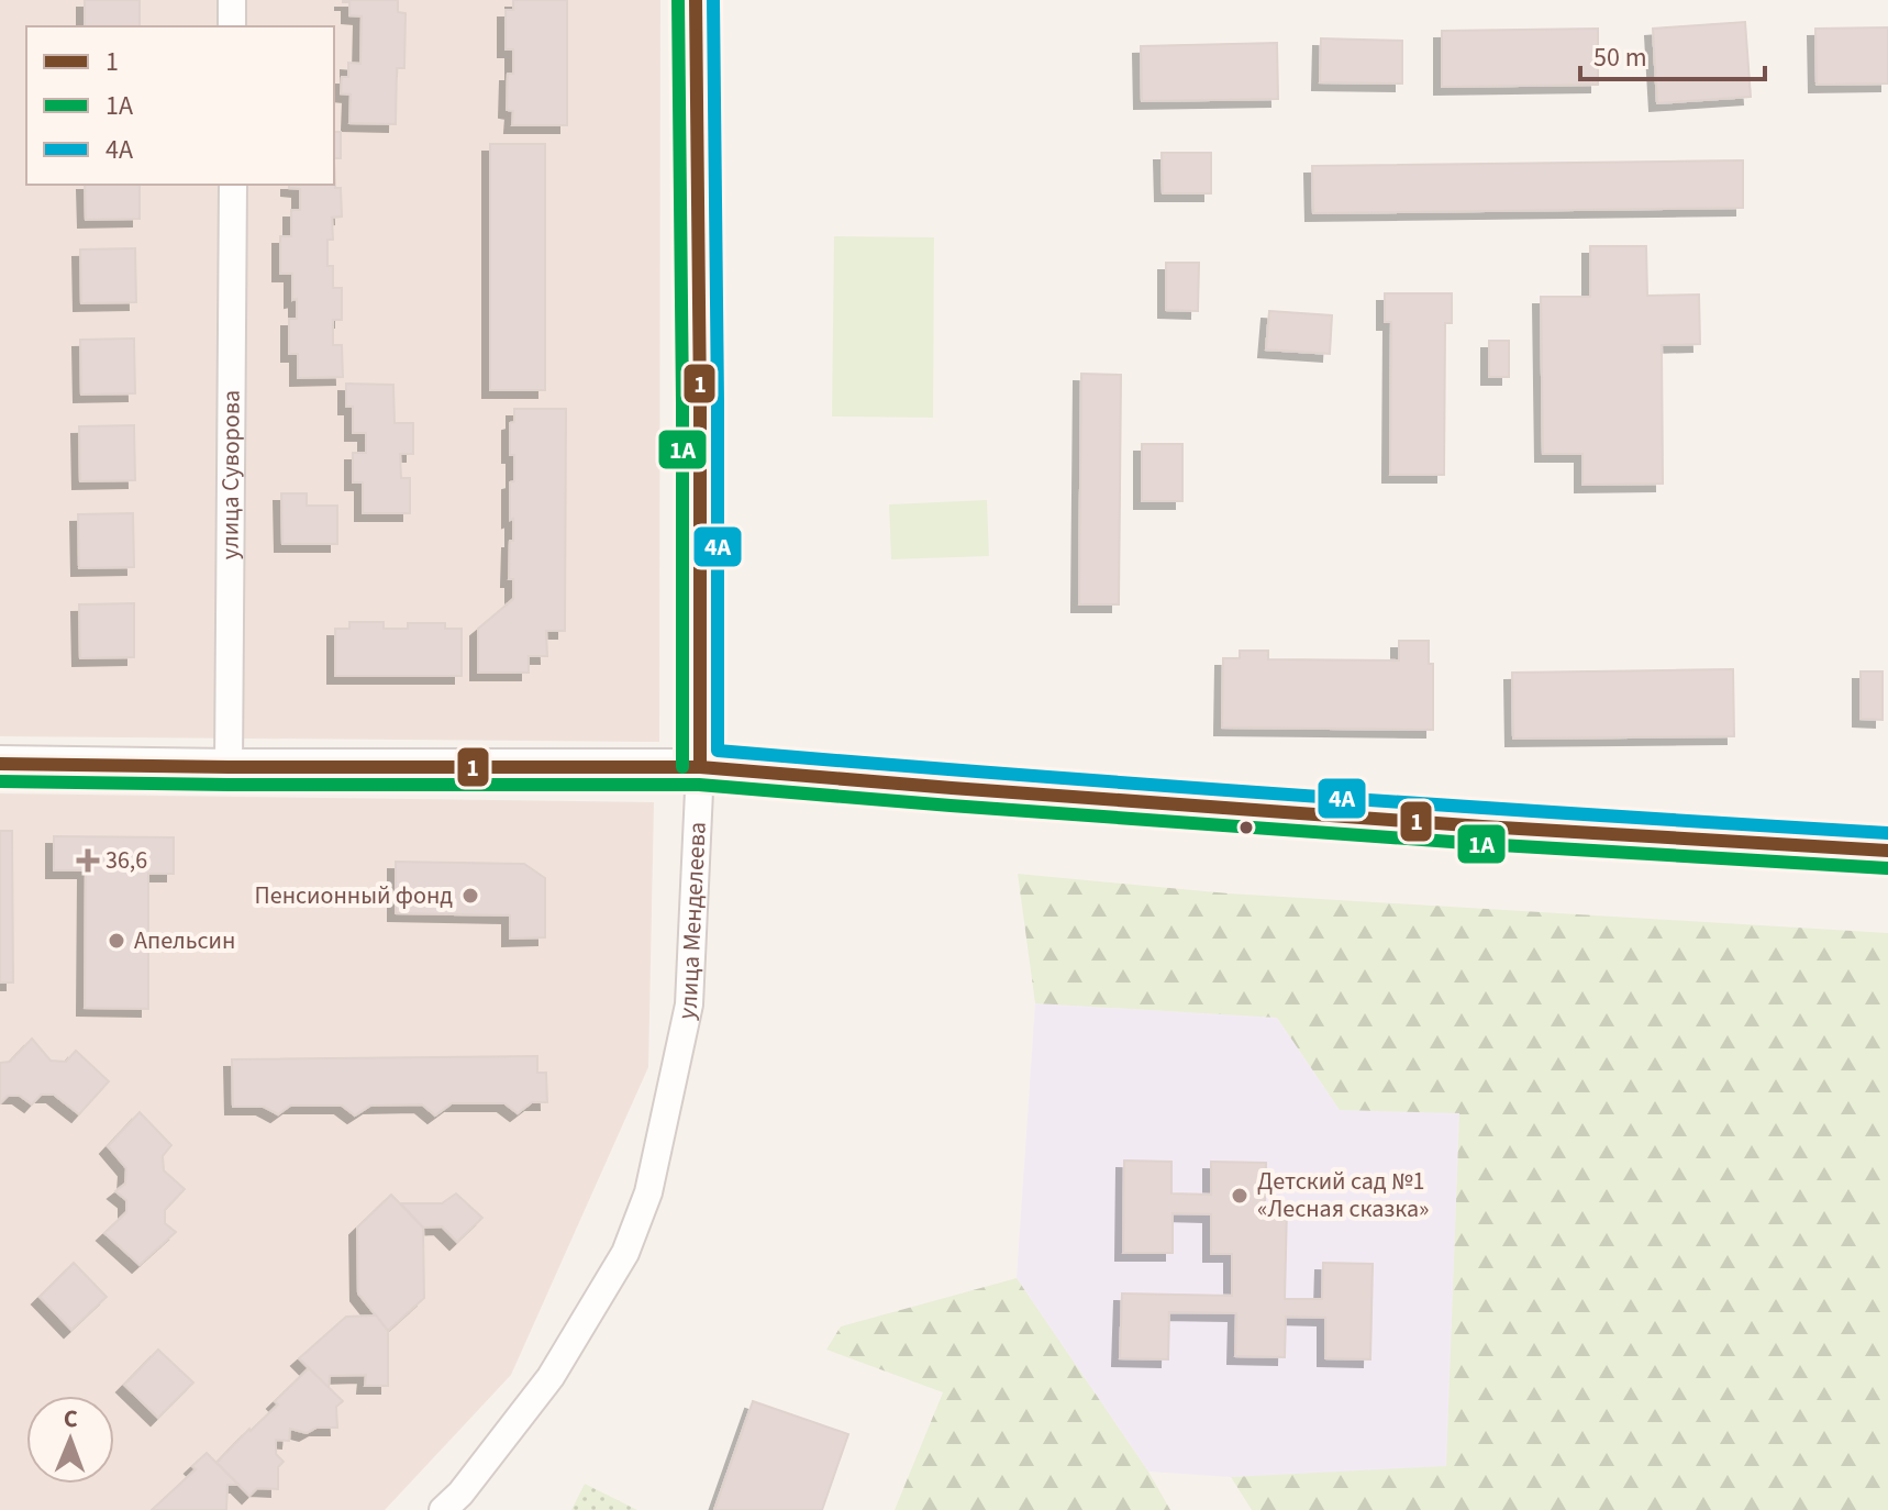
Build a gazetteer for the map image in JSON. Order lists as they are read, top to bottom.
{
  "streets": {
    "street": ["улица Суворова", "улица Менделеева"]
  },
  "places": {
    "health": ["36,6"],
    "other": ["Пенсионный фонд", "Апельсин", "Детский сад №1 «Лесная сказка»"]
  },
  "lines": ["transit line 1", "transit line 1А", "transit line 4А"],
  "legend": ["1", "1А", "4А"],
  "scale_bar": "50 m",
  "north": "top"
}
